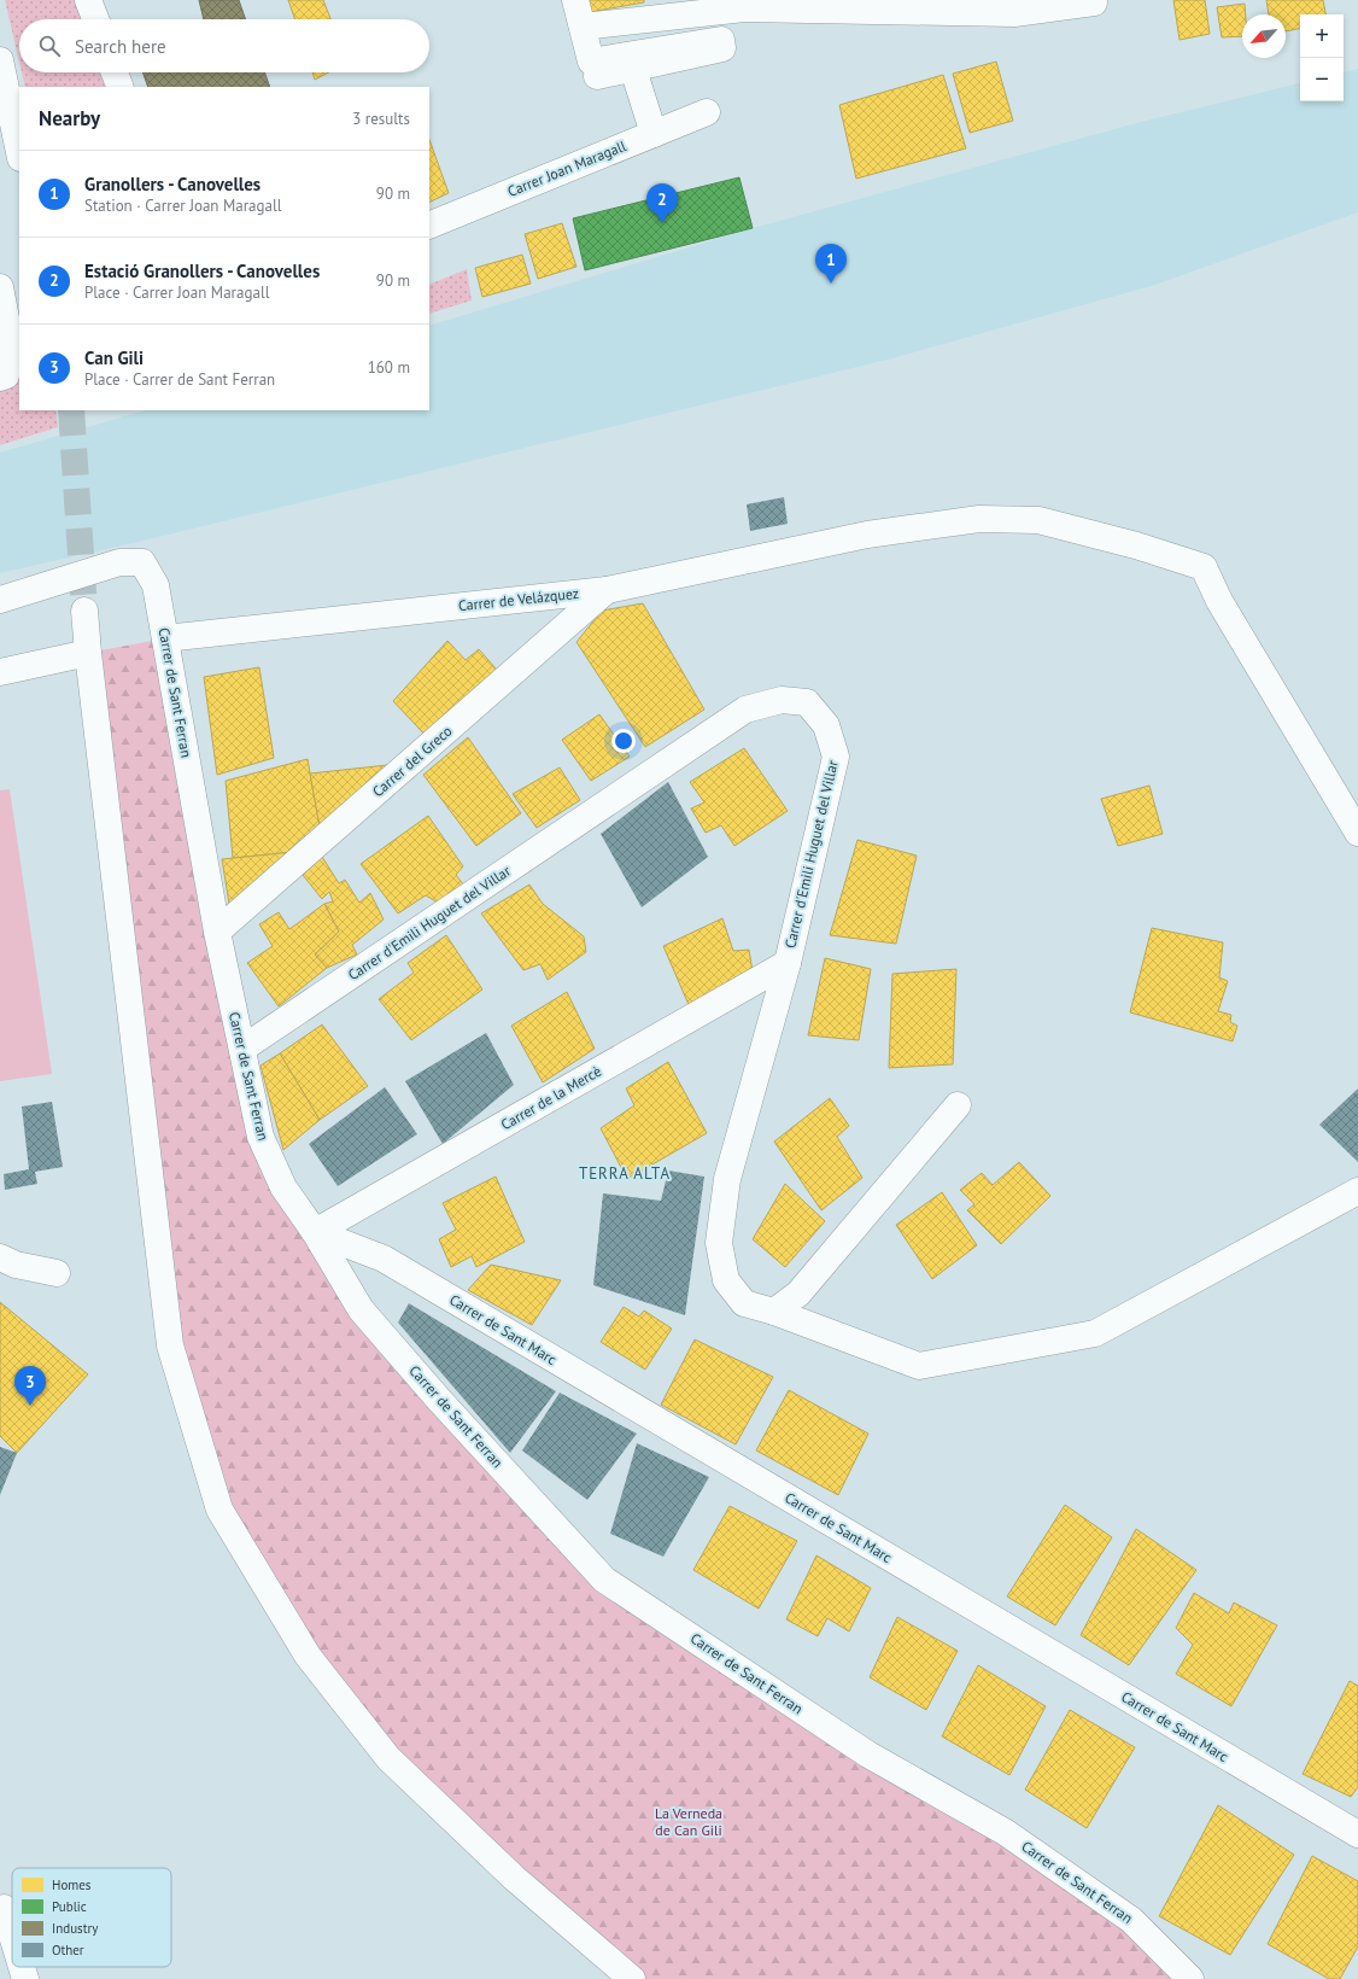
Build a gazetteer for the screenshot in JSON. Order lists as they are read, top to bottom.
{
  "streets": {
    "street": [
      "Carrer Joan Maragall",
      "Carrer de Velázquez",
      "Carrer de Sant Ferran",
      "Carrer del Greco",
      "Carrer d'Emili Huguet del Villar",
      "Carrer de la Mercè",
      "Carrer de Sant Marc"
    ]
  },
  "crossings": [
    ["Carrer de Velázquez", "Carrer de Sant Ferran"],
    ["Carrer de Velázquez", "Carrer del Greco"],
    ["Carrer de Sant Ferran", "Carrer del Greco"],
    ["Carrer de Sant Ferran", "Carrer d'Emili Huguet del Villar"],
    ["Carrer de Sant Ferran", "Carrer de la Mercè"],
    ["Carrer de Sant Ferran", "Carrer de Sant Marc"],
    ["Carrer d'Emili Huguet del Villar", "Carrer de la Mercè"],
    ["Carrer de la Mercè", "Carrer de Sant Marc"]
  ],
  "districts": ["TERRA ALTA"],
  "parks": ["La Verneda de Can Gili"],
  "legend": [
    "Homes",
    "Public",
    "Industry",
    "Other"
  ],
  "north": "bottom left",
  "page": {
    "map_buttons": ["+", "−"],
    "search": "Search here",
    "heading": ["Nearby", "3 results"],
    "list": [
      {
        "mark": "1",
        "name": "Granollers - Canovelles",
        "note": "Station · Carrer Joan Maragall",
        "value": "90 m"
      },
      {
        "mark": "2",
        "name": "Estació Granollers - Canovelles",
        "note": "Place · Carrer Joan Maragall",
        "value": "90 m"
      },
      {
        "mark": "3",
        "name": "Can Gili",
        "note": "Place · Carrer de Sant Ferran",
        "value": "160 m"
      }
    ],
    "pins": ["2", "1", "3"]
  }
}
